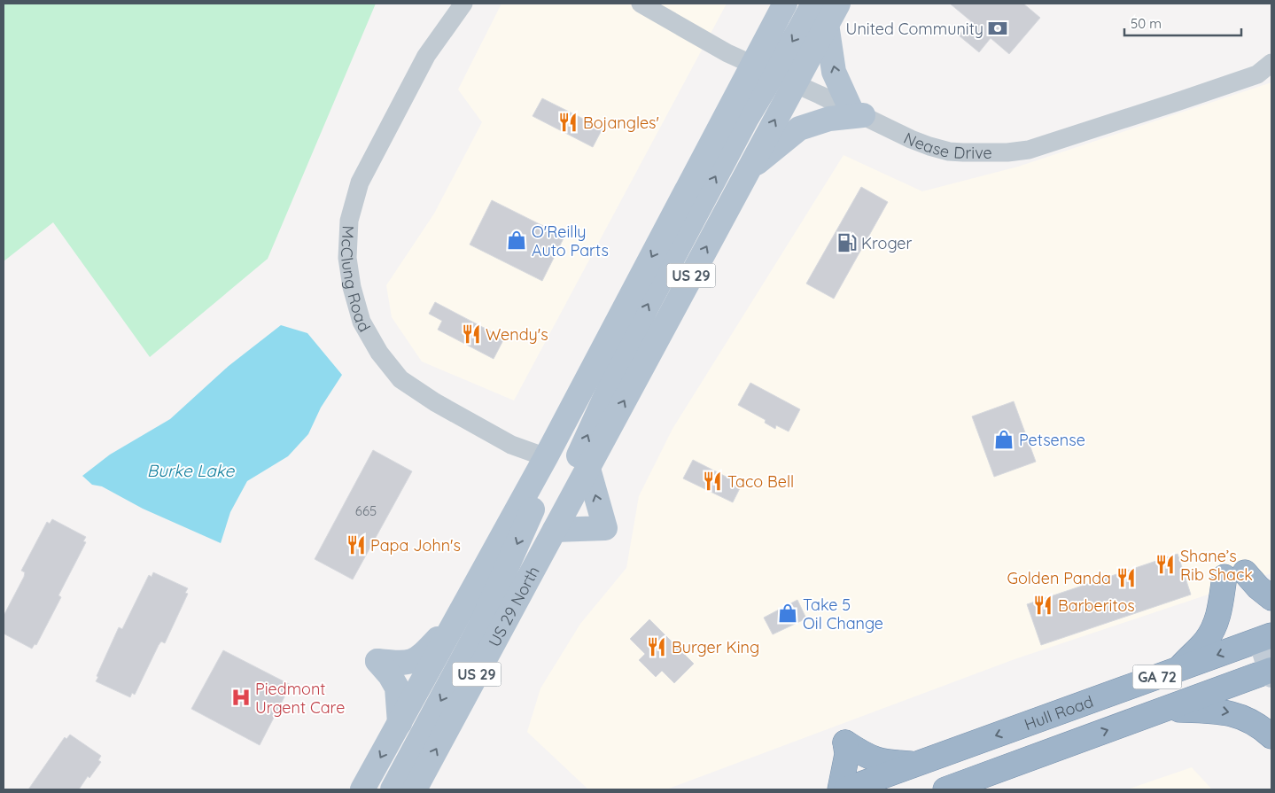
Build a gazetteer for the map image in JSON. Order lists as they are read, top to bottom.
{
  "streets": {
    "highway": ["GA 72", "Hull Road"],
    "main road": ["US 29", "US 29 North"],
    "street": ["Nease Drive", "McClung Road"]
  },
  "crossings": [
    ["Nease Drive", "US 29"],
    ["US 29", "McClung Road"],
    ["US 29", "US 29 North"]
  ],
  "water": ["Burke Lake"],
  "places": {
    "bank": ["United Community"],
    "restaurant": [
      "Bojangles'",
      "Wendy's",
      "Taco Bell",
      "Papa John's",
      "Shane’s Rib Shack",
      "Golden Panda",
      "Barberitos",
      "Burger King"
    ],
    "shop": ["O'Reilly Auto Parts", "Petsense", "Take 5 Oil Change"],
    "fuel station": ["Kroger"],
    "hospital": ["Piedmont Urgent Care"]
  },
  "house_numbers": ["665"],
  "scale_bar": "50 m"
}
